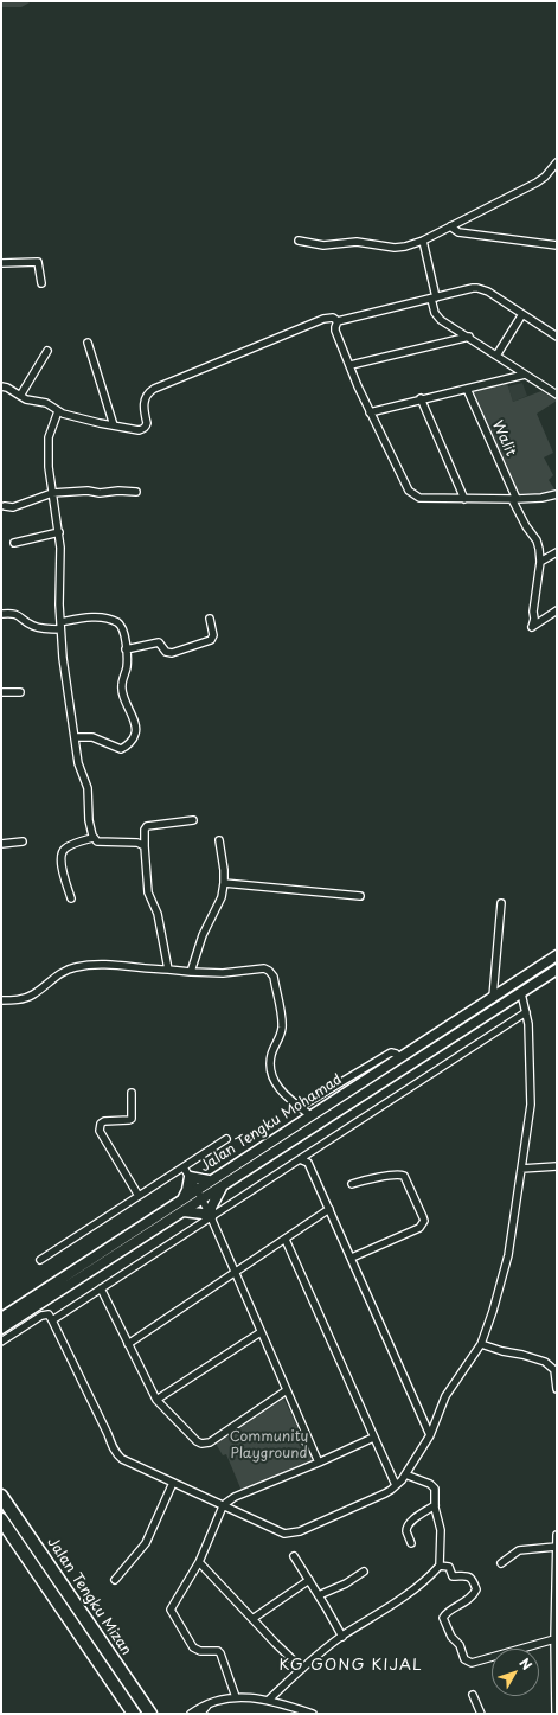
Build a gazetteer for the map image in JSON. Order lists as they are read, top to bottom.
{
  "streets": {
    "highway": ["Jalan Tengku Mizan"],
    "main road": ["Jalan Tengku Mohamad"],
    "street": ["Walit"]
  },
  "districts": ["KG GONG KIJAL"],
  "parks": ["Community Playground"],
  "north": "top right"
}
